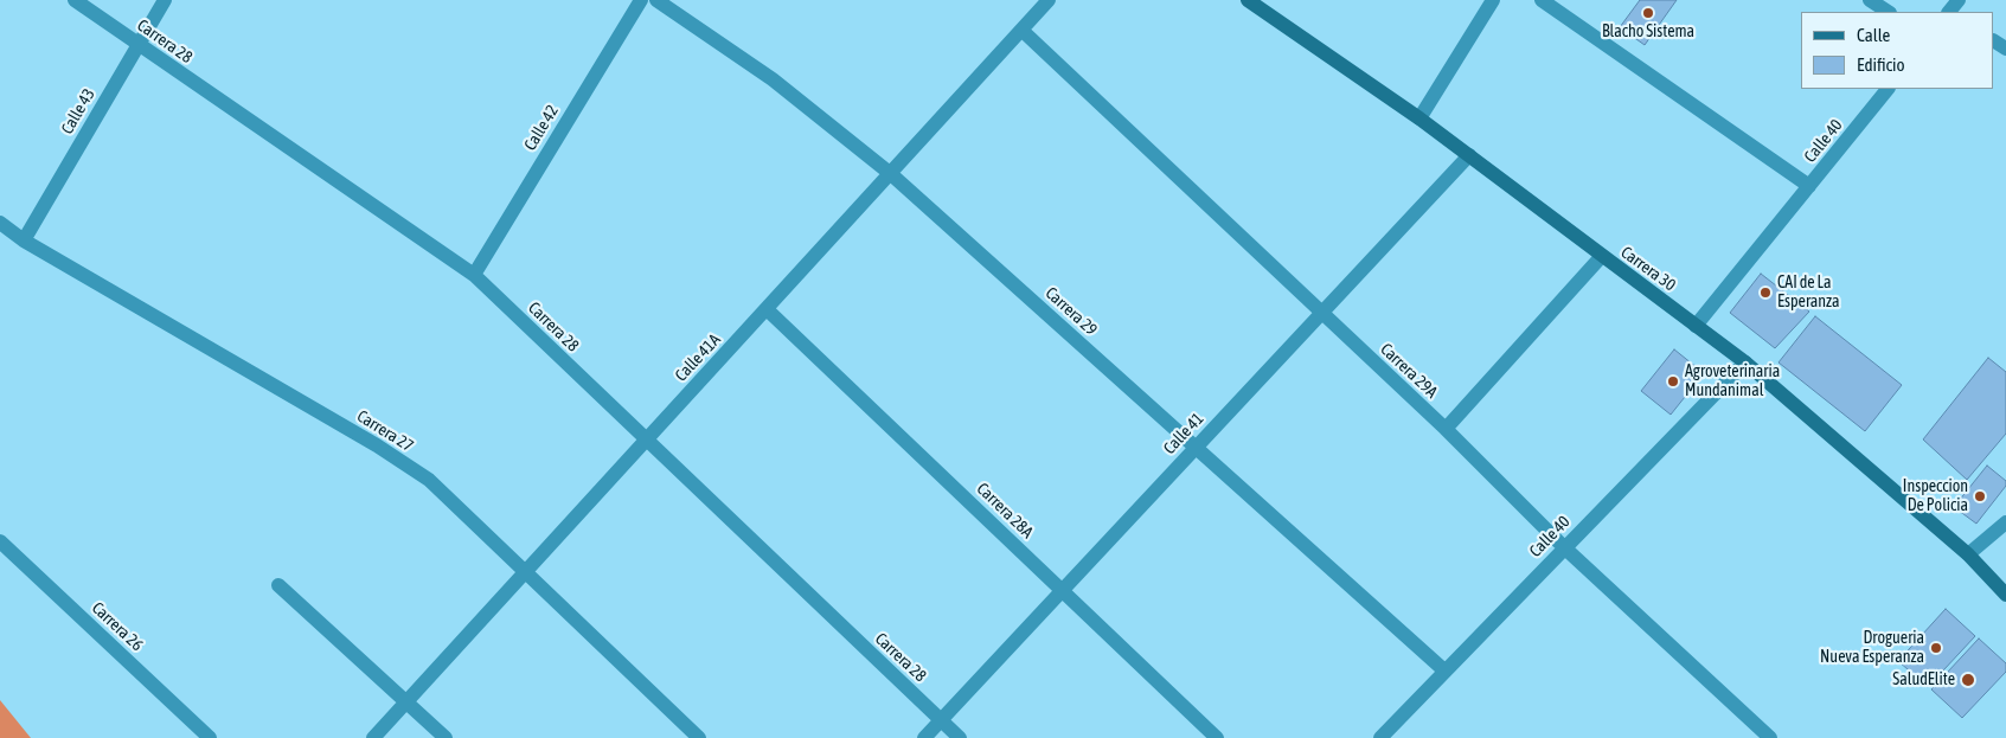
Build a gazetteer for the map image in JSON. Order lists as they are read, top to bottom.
{
  "streets": {
    "main road": ["Carrera 30"],
    "street": [
      "Carrera 28",
      "Calle 43",
      "Calle 42",
      "Calle 40",
      "Carrera 29",
      "Calle 41A",
      "Carrera 29A",
      "Carrera 27",
      "Calle 41",
      "Carrera 28A",
      "Carrera 26"
    ]
  },
  "crossings": [
    ["Carrera 28", "Calle 43"],
    ["Carrera 28", "Calle 42"],
    ["Carrera 28", "Calle 41A"],
    ["Carrera 28", "Calle 41"],
    ["Calle 43", "Carrera 27"],
    ["Calle 40", "Carrera 30"],
    ["Calle 40", "Carrera 29"],
    ["Calle 40", "Carrera 29A"],
    ["Carrera 30", "Calle 41"],
    ["Carrera 29", "Calle 41A"],
    ["Carrera 29", "Calle 41"],
    ["Calle 41A", "Carrera 29A"],
    ["Calle 41A", "Carrera 27"],
    ["Calle 41A", "Carrera 28A"],
    ["Carrera 29A", "Calle 41"],
    ["Calle 41", "Carrera 28A"]
  ],
  "places": [
    "Blacho Sistema",
    "CAI de La Esperanza",
    "Agroveterinaria Mundanimal",
    "Inspeccion De Policia",
    "Drogueria Nueva Esperanza",
    "SaludElite"
  ],
  "legend": ["Calle", "Edificio"]
}
